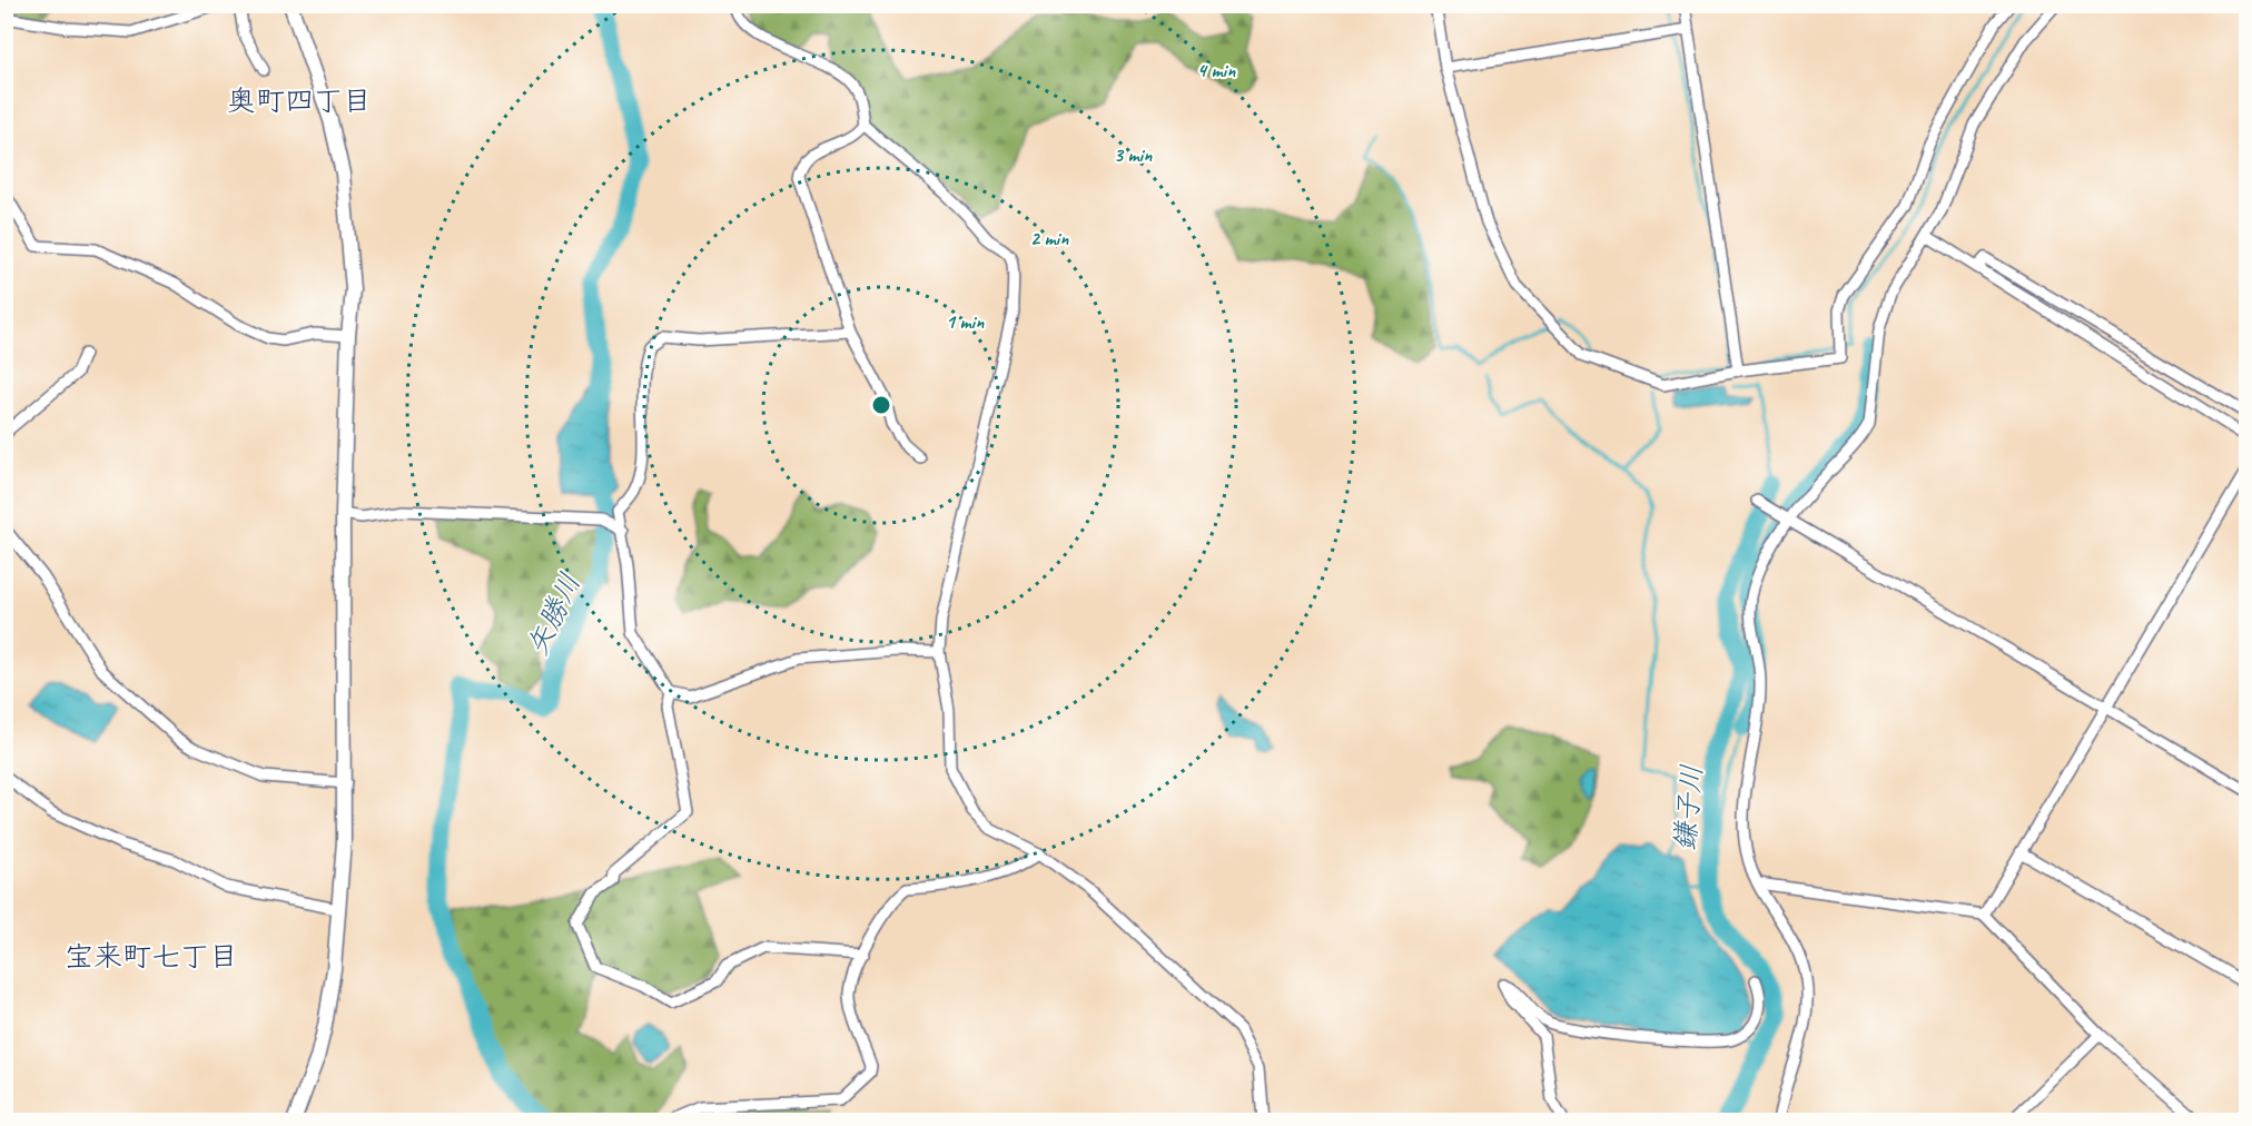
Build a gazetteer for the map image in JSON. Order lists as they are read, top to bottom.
{
  "districts": ["奥町四丁目", "宝来町七丁目"],
  "water": ["矢勝川", "鎌子川"],
  "rings": [
    "4 min",
    "3 min",
    "2 min",
    "1 min"
  ]
}
